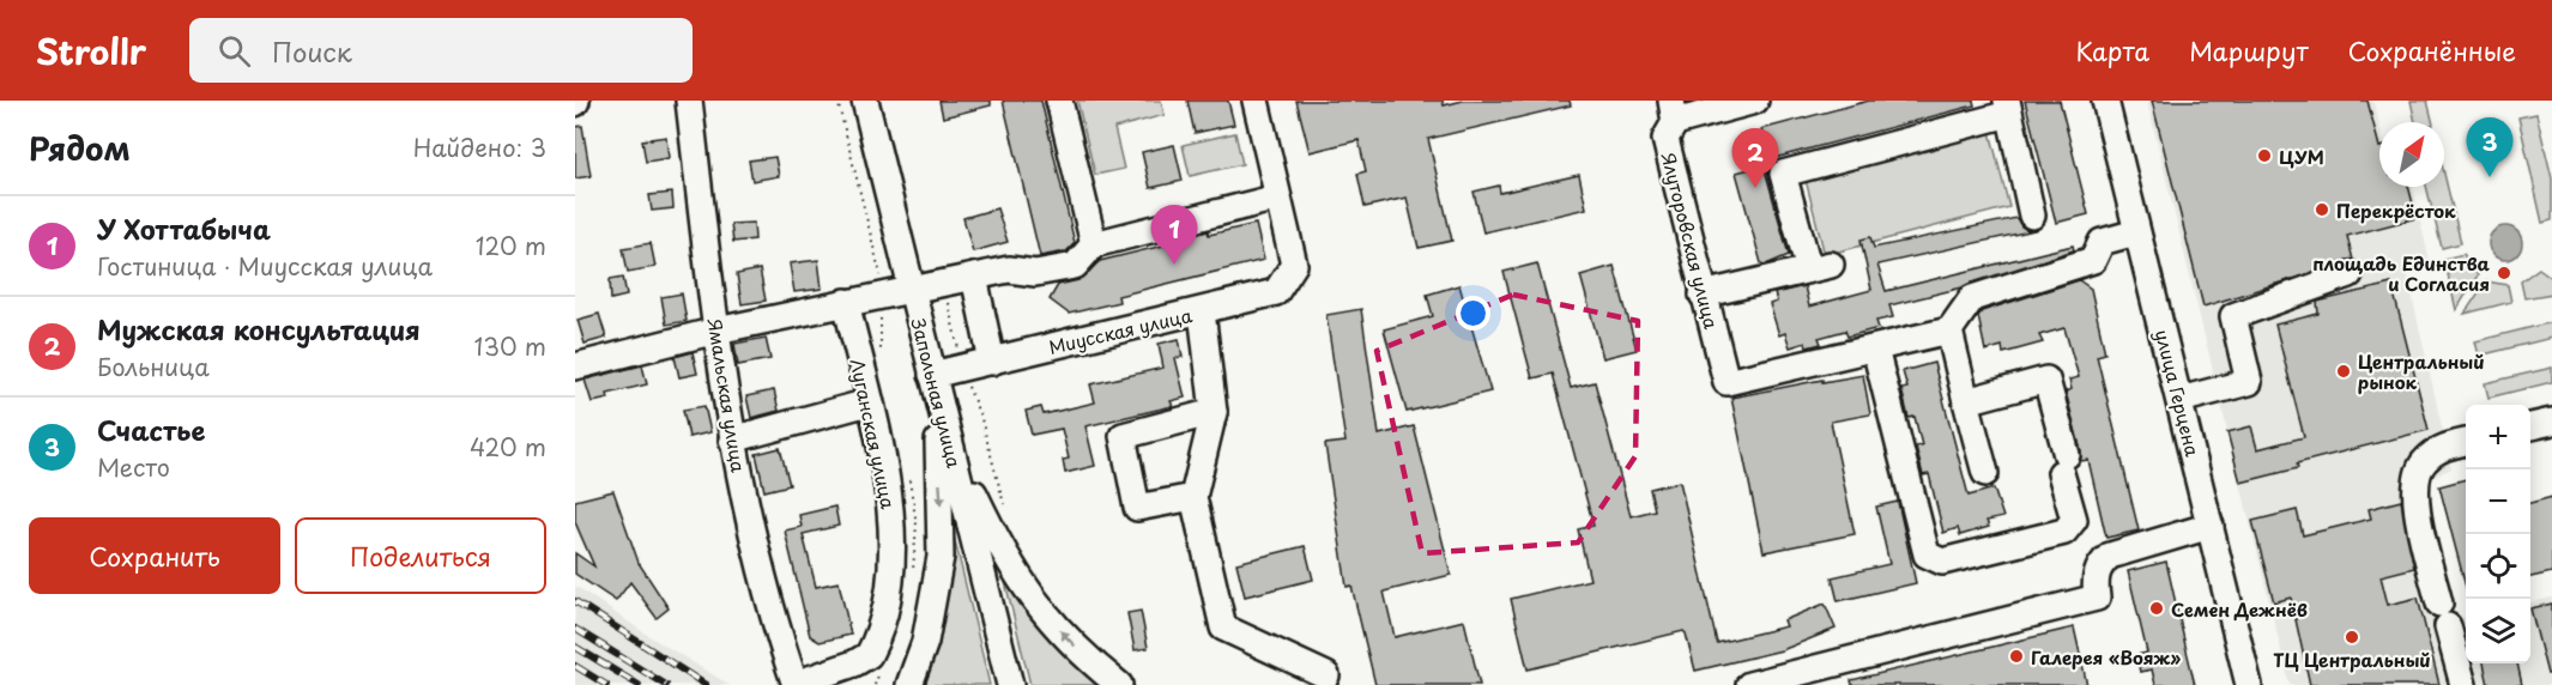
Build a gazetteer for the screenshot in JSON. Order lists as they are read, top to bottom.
{
  "streets": {
    "street": [
      "Ялуторовская улица",
      "Миусская улица",
      "Запольная улица",
      "улица Герцена",
      "Ямальская улица",
      "Луганская улица"
    ]
  },
  "crossings": [
    ["Миусская улица", "Запольная улица"],
    ["Ямальская улица", "Луганская улица"]
  ],
  "places": [
    "ЦУМ",
    "Перекрёсток",
    "площадь Единства и Согласия",
    "Центральный рынок",
    "Семен Дежнёв",
    "ТЦ Центральный",
    "Галерея «Вояж»"
  ],
  "north": "top right",
  "page": {
    "header": "Strollr",
    "search": "Поиск",
    "nav": ["Карта", "Маршрут", "Сохранённые"],
    "heading": ["Рядом", "Найдено: 3"],
    "pins": ["3", "2", "1"],
    "list": [
      {
        "mark": "1",
        "name": "У Хоттабыча",
        "note": "Гостиница · Миусская улица",
        "value": "120 m"
      },
      {
        "mark": "2",
        "name": "Мужская консультация",
        "note": "Больница",
        "value": "130 m"
      },
      {
        "mark": "3",
        "name": "Счастье",
        "note": "Место",
        "value": "420 m"
      }
    ],
    "map_buttons": ["+", "−"],
    "buttons": ["Сохранить", "Поделиться"]
  }
}
